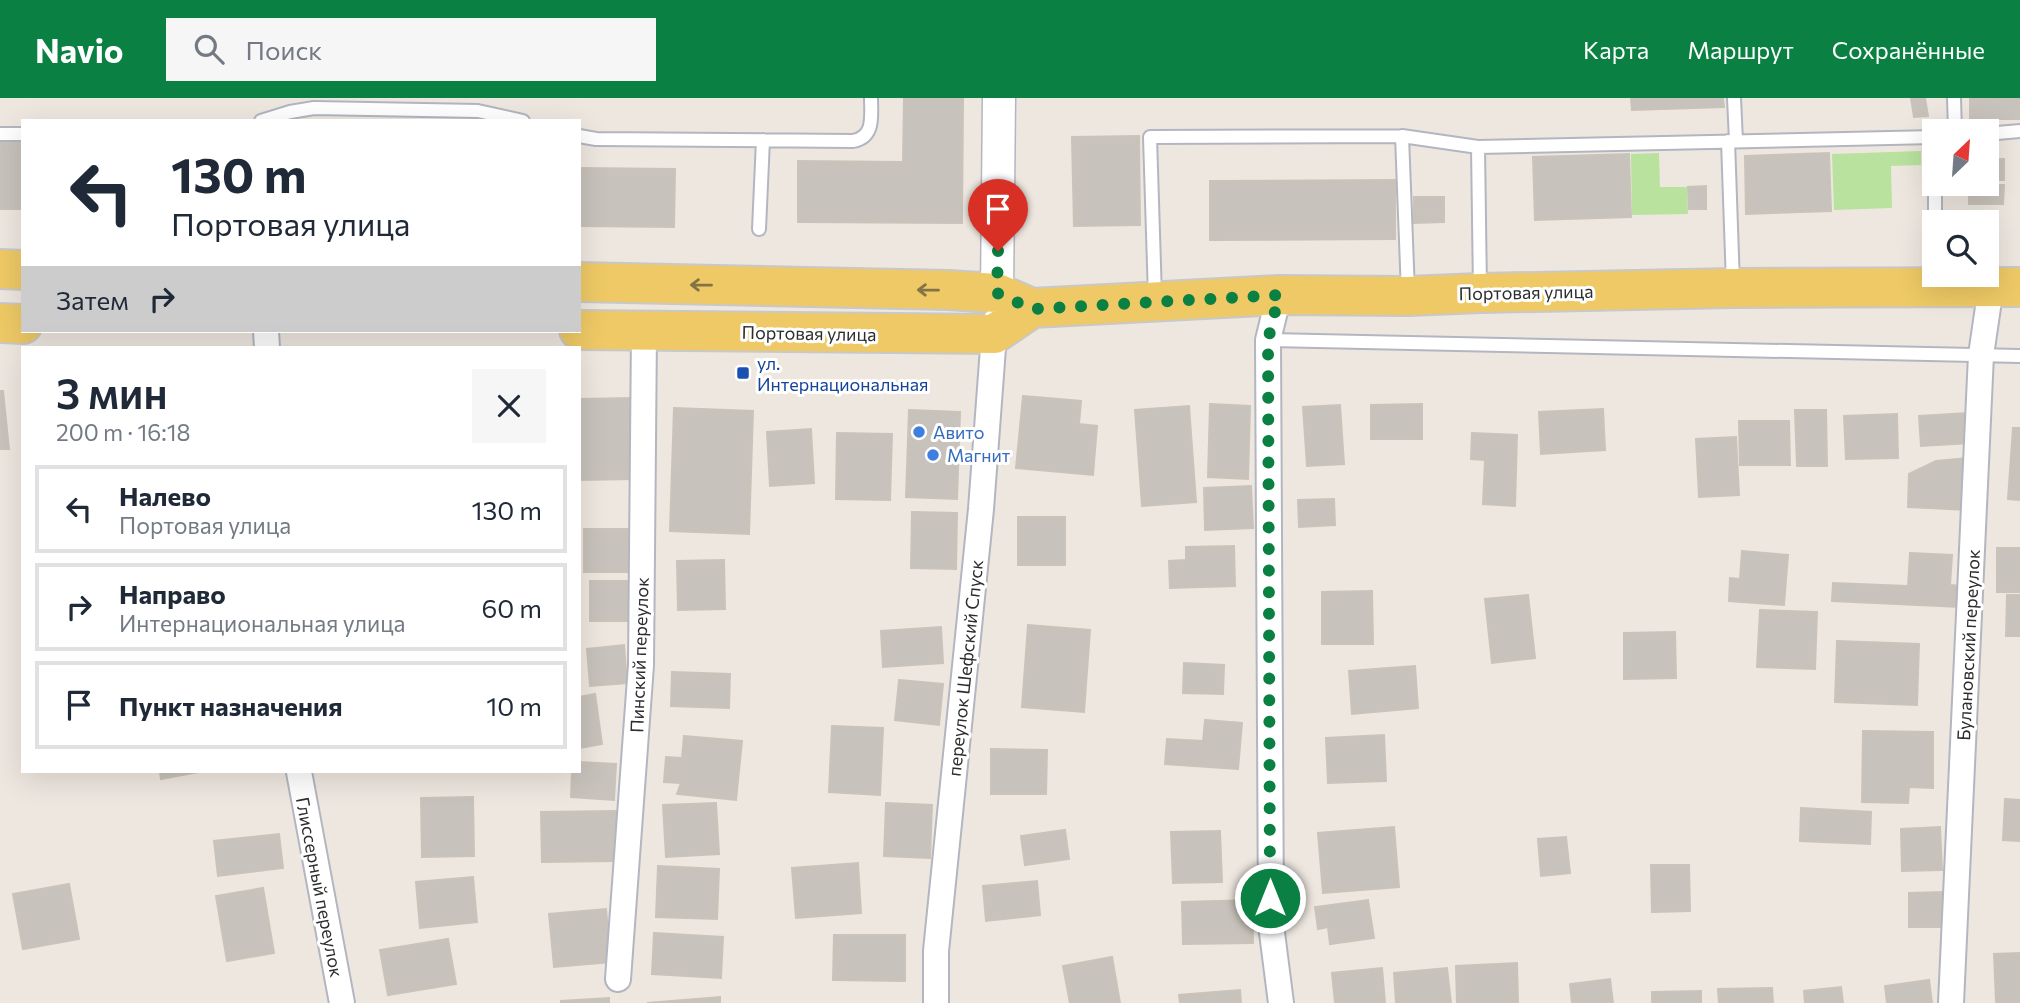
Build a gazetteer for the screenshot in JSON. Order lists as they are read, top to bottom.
{
  "streets": {
    "main road": ["Портовая улица"],
    "street": [
      "Булановский переулок",
      "Пинский переулок",
      "переулок Шефский Спуск",
      "Глиссерный переулок"
    ]
  },
  "crossings": [
    ["Портовая улица", "Пинский переулок"],
    ["Портовая улица", "переулок Шефский Спуск"]
  ],
  "places": {
    "transit": ["ул. Интернациональная"],
    "other": ["Авито", "Магнит"]
  },
  "north": "top right",
  "page": {
    "header": "Navio",
    "search": "Поиск",
    "nav": ["Карта", "Маршрут", "Сохранённые"],
    "turn": ["130 m", "Портовая улица"],
    "then": "Затем",
    "heading": ["3 мин", "200 m · 16:18"],
    "list": [
      {
        "name": "Налево",
        "note": "Портовая улица",
        "value": "130 m"
      },
      {
        "name": "Направо",
        "note": "Интернациональная улица",
        "value": "60 m"
      },
      {
        "name": "Пункт назначения",
        "value": "10 m"
      }
    ]
  }
}
